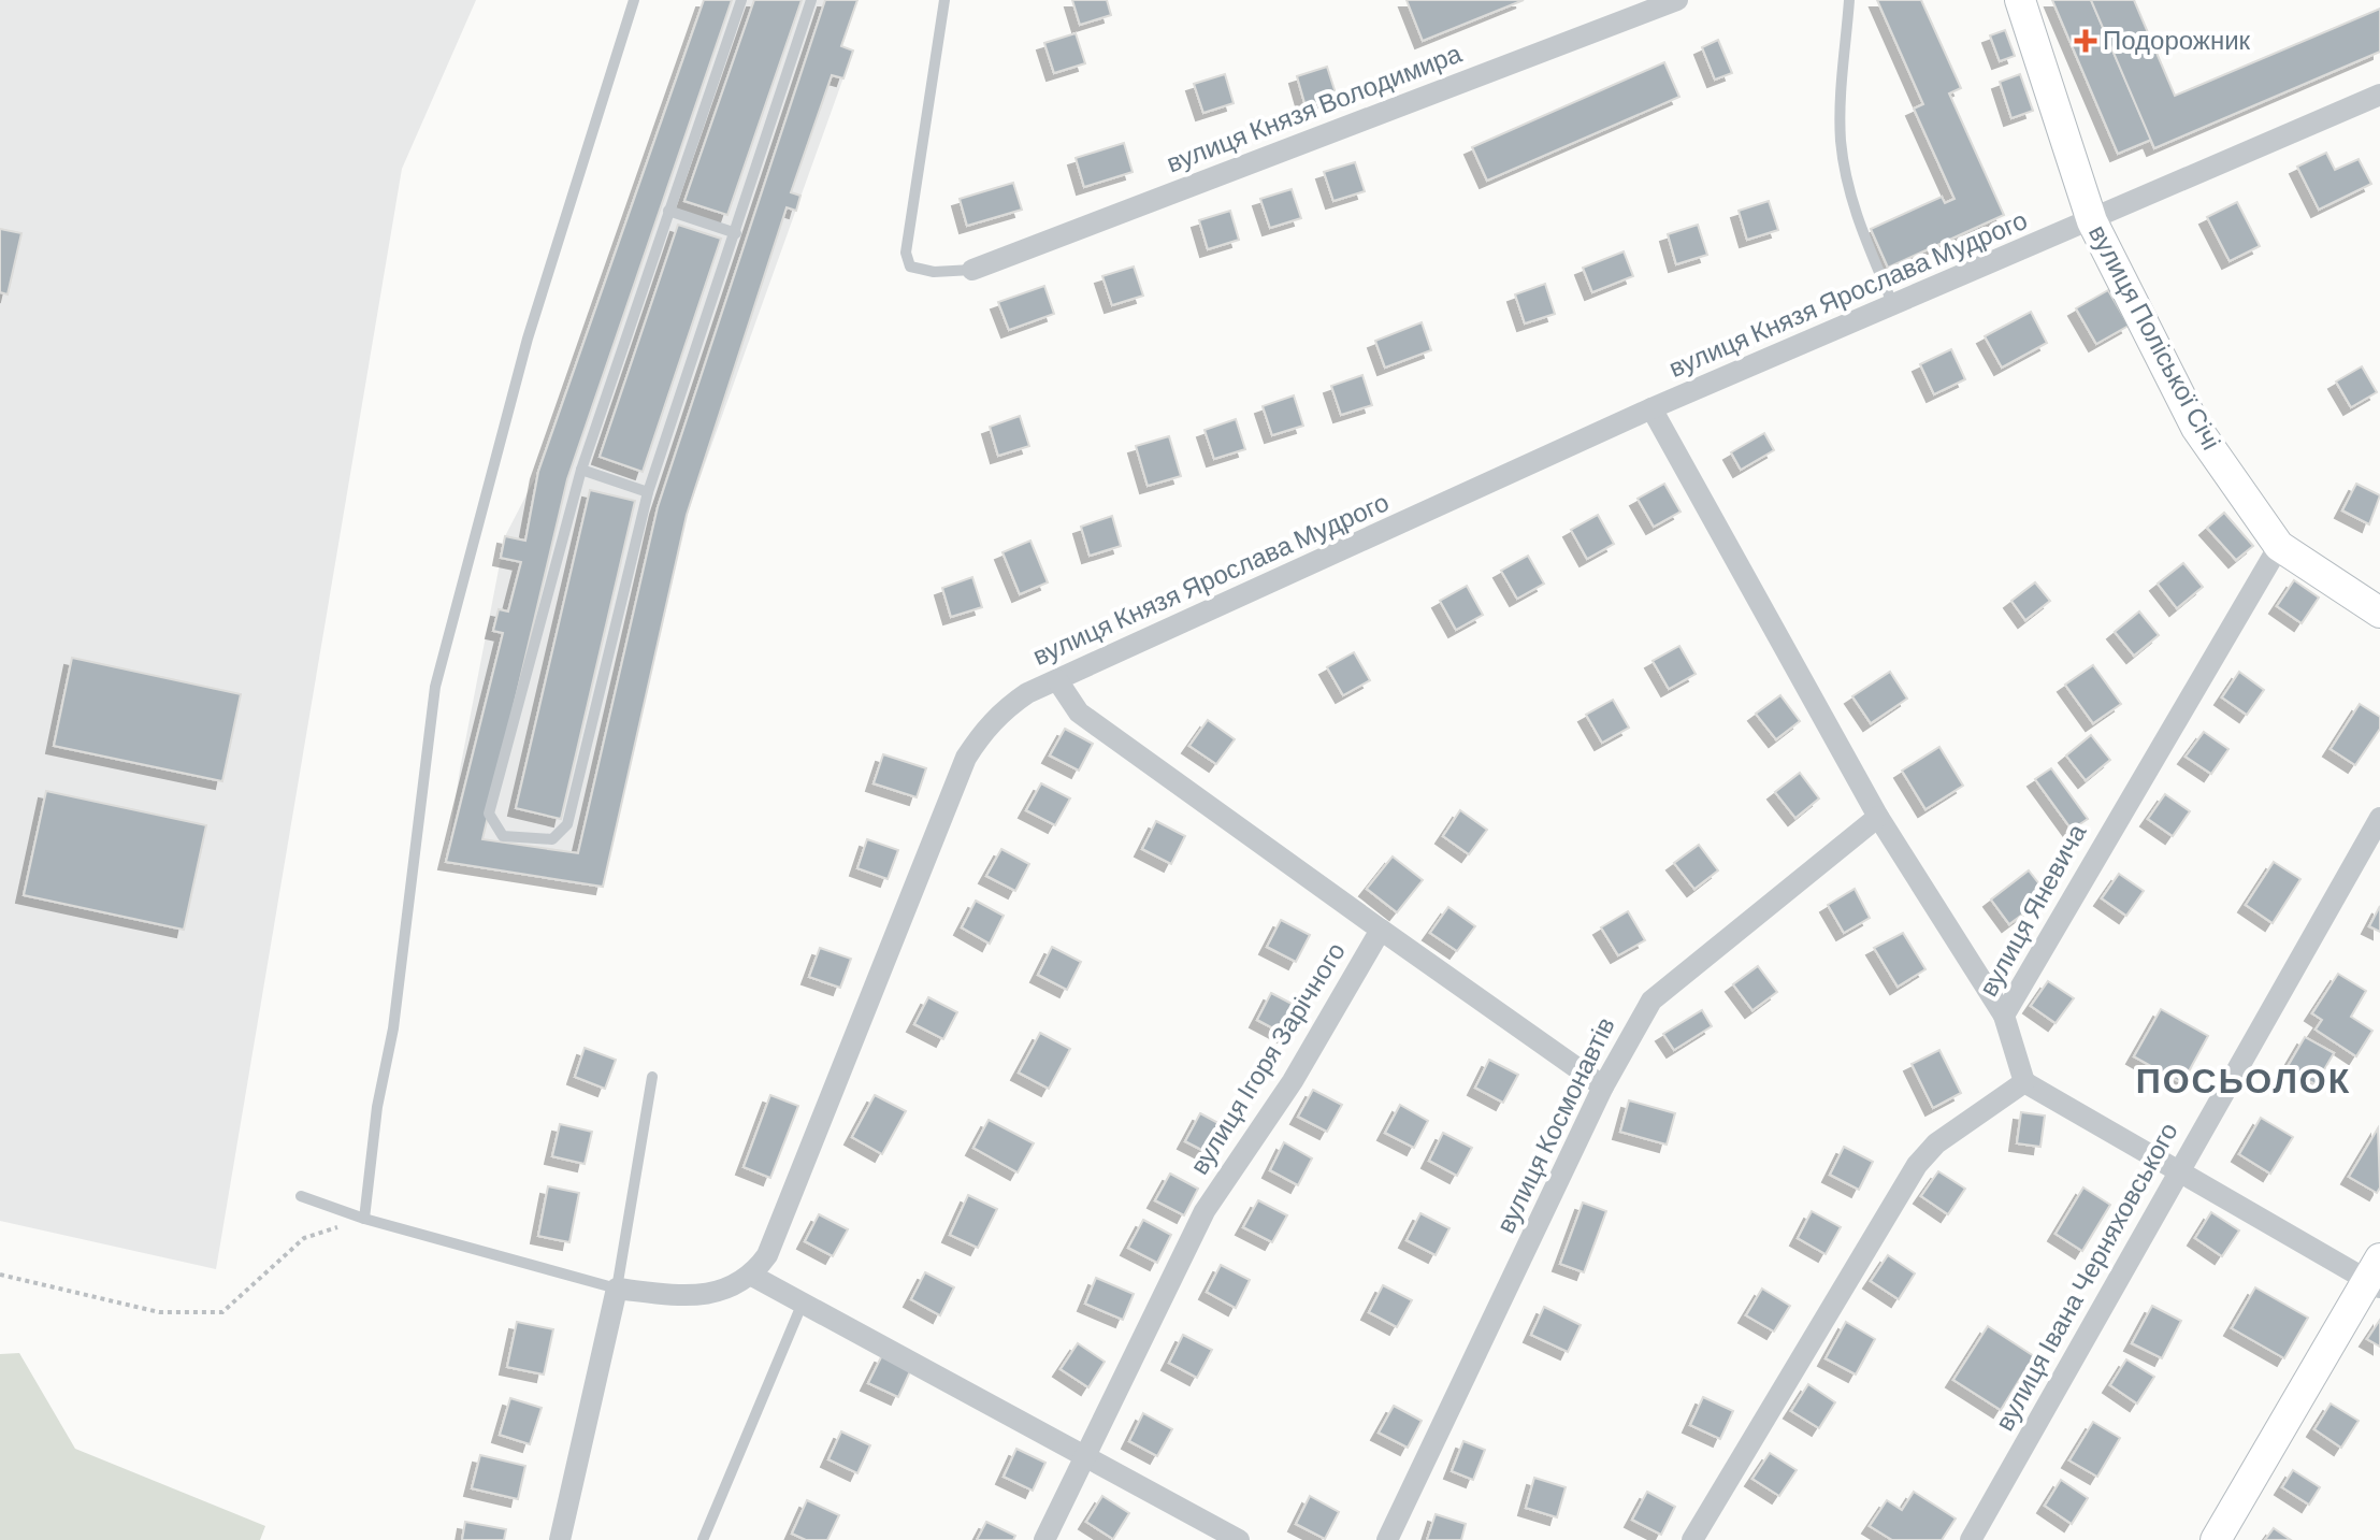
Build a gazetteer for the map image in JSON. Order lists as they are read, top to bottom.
{
  "streets": {
    "street": [
      "вулиця Князя Володимира",
      "вулиця Князя Ярослава Мудрого",
      "вулиця Поліської Січі",
      "вулиця Яневича",
      "вулиця Ігоря Зарічного",
      "вулиця Космонавтів",
      "вулиця Івана Черняховського"
    ]
  },
  "crossings": [
    ["вулиця Князя Ярослава Мудрого", "вулиця Поліської Січі"],
    ["вулиця Князя Ярослава Мудрого", "вулиця Ігоря Зарічного"],
    ["вулиця Поліської Січі", "вулиця Яневича"]
  ],
  "districts": ["ПОСЬОЛОК"],
  "places": {
    "health": ["Подорожник"]
  }
}
